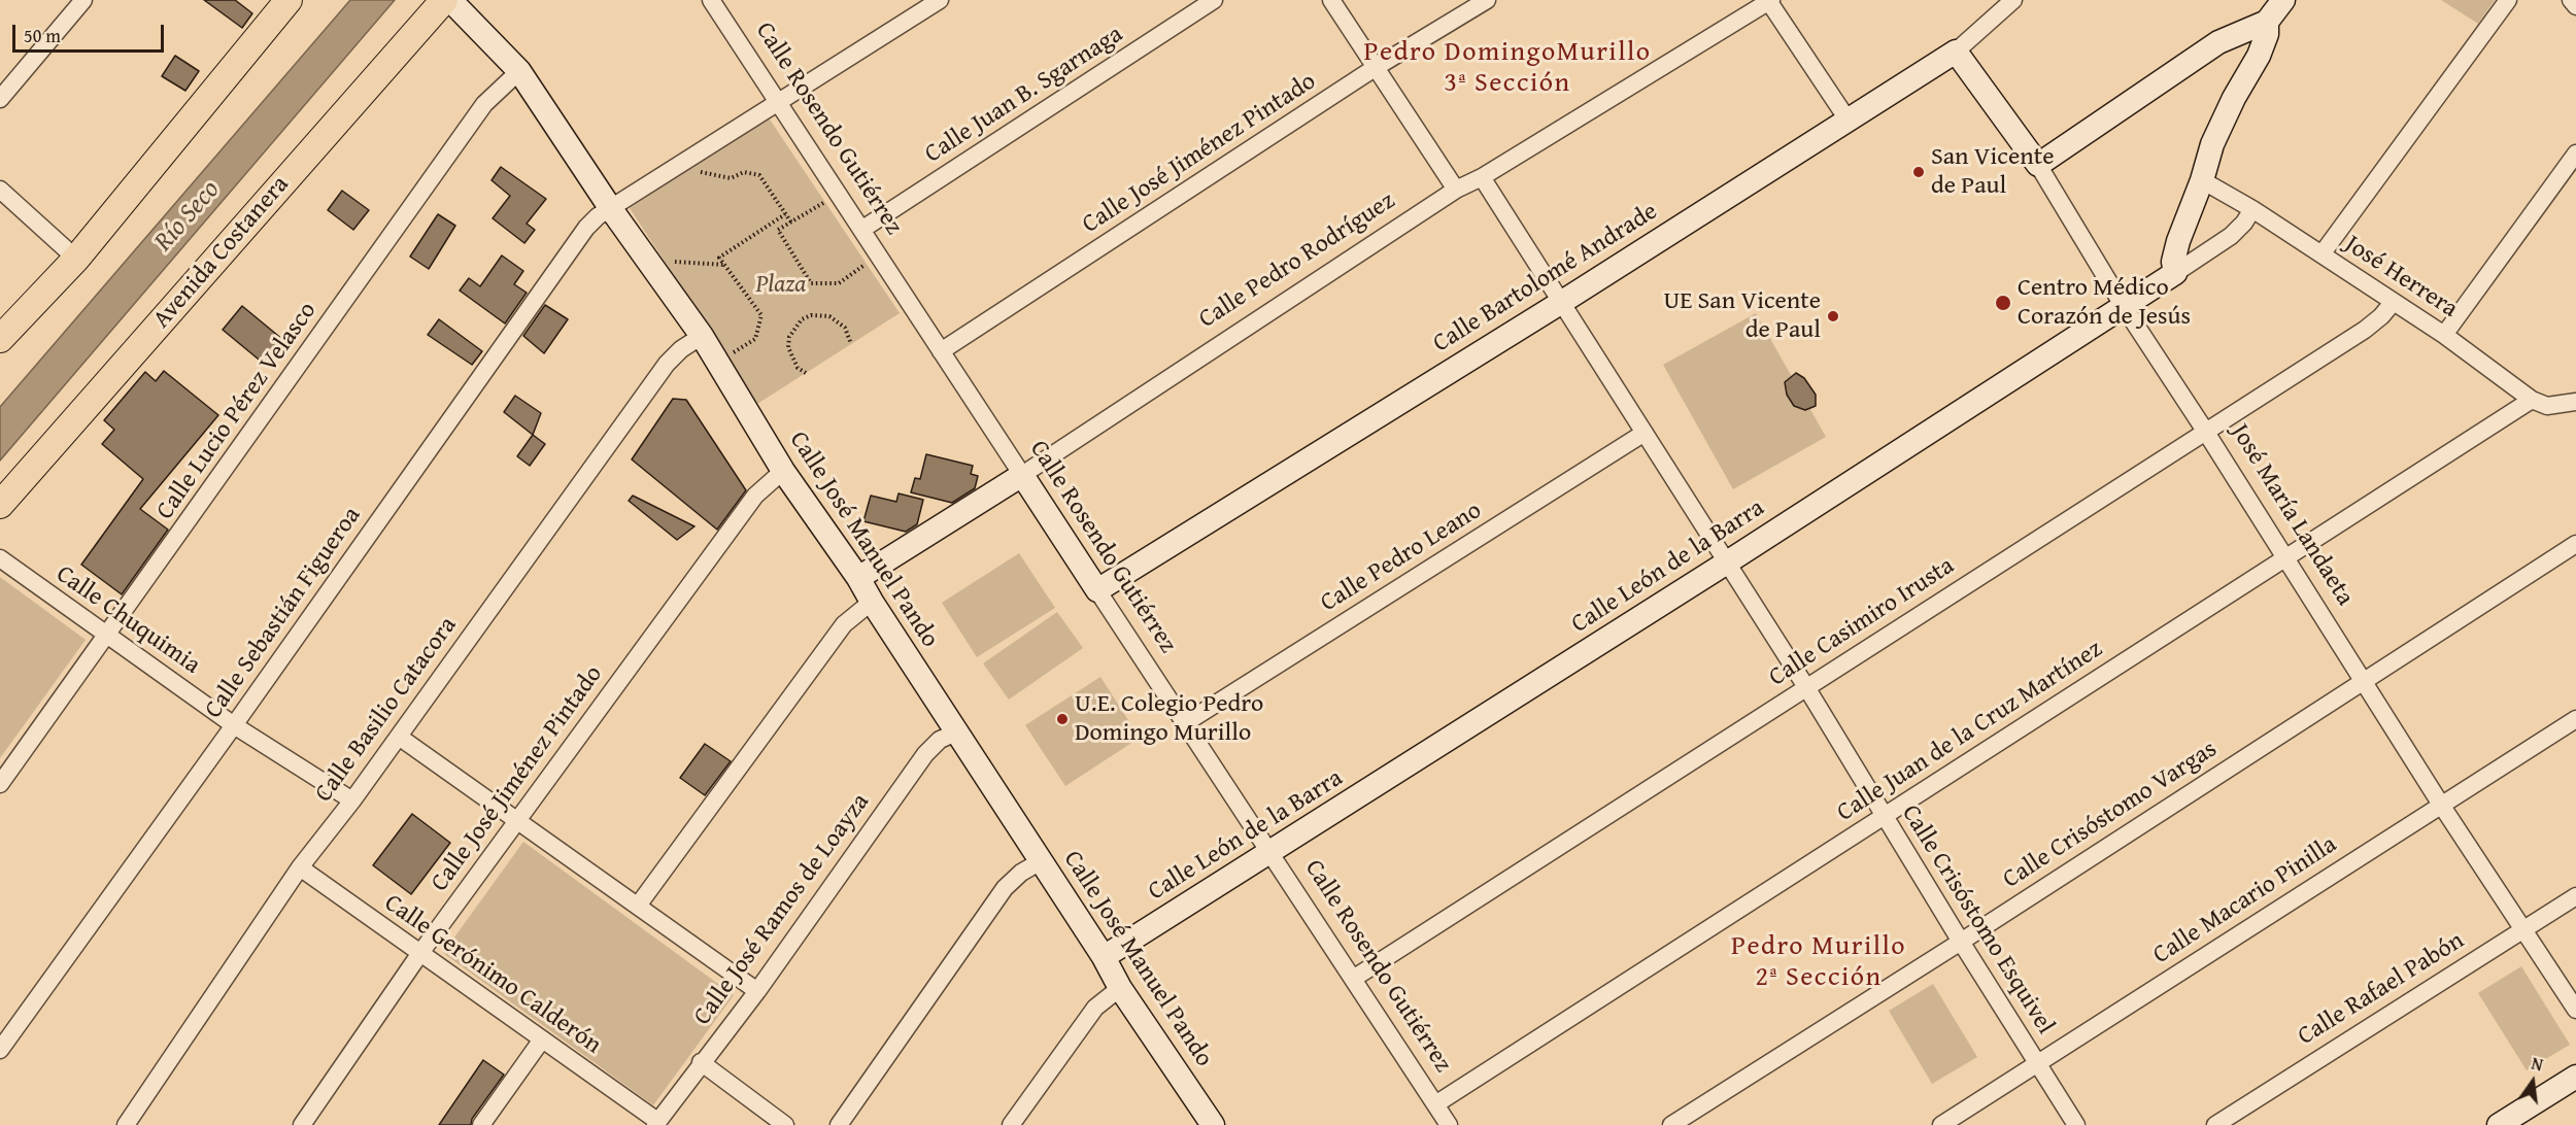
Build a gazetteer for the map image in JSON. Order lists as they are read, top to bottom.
{
  "streets": {
    "main road": ["Avenida Costanera"],
    "street": [
      "Calle Juan B. Sgarnaga",
      "Calle Rosendo Gutiérrez",
      "Calle José Jiménez Pintado",
      "Calle Pedro Rodríguez",
      "José Herrera",
      "Calle Bartolomé Andrade",
      "Calle Lucio Pérez Velasco",
      "José María Landaeta",
      "Calle José Manuel Pando",
      "Calle Pedro Leano",
      "Calle León de la Barra",
      "Calle Sebastián Figueroa",
      "Calle Chuquimia",
      "Calle Casimiro Irusta",
      "Calle Basilio Catacora",
      "Calle Juan de la Cruz Martínez",
      "Calle Crisóstomo Vargas",
      "Calle Macario Pinilla",
      "Calle José Ramos de Loayza",
      "Calle Crisóstomo Esquivel",
      "Calle Gerónimo Calderón",
      "Calle Rafael Pabón"
    ]
  },
  "crossings": [
    ["Calle Juan B. Sgarnaga", "Calle Rosendo Gutiérrez"],
    ["Calle Rosendo Gutiérrez", "Calle José Jiménez Pintado"],
    ["Calle Rosendo Gutiérrez", "Calle Pedro Rodríguez"],
    ["Calle Rosendo Gutiérrez", "Calle Bartolomé Andrade"],
    ["Calle Rosendo Gutiérrez", "Calle Pedro Leano"],
    ["Calle Rosendo Gutiérrez", "Calle León de la Barra"],
    ["Calle Rosendo Gutiérrez", "Calle Sebastián Figueroa"],
    ["Calle Rosendo Gutiérrez", "Calle Casimiro Irusta"],
    ["Calle Rosendo Gutiérrez", "Calle Juan de la Cruz Martínez"],
    ["Calle José Jiménez Pintado", "Calle José Manuel Pando"],
    ["Calle José Jiménez Pintado", "Calle Gerónimo Calderón"],
    ["Calle Pedro Rodríguez", "Calle José Manuel Pando"],
    ["Calle Pedro Rodríguez", "Calle Crisóstomo Esquivel"],
    ["José Herrera", "Calle León de la Barra"],
    ["José Herrera", "Calle Casimiro Irusta"],
    ["José Herrera", "Calle Juan de la Cruz Martínez"],
    ["Calle Bartolomé Andrade", "José María Landaeta"],
    ["Calle Bartolomé Andrade", "Calle Crisóstomo Esquivel"],
    ["Calle Lucio Pérez Velasco", "Calle José Manuel Pando"],
    ["Calle Lucio Pérez Velasco", "Calle Chuquimia"],
    ["José María Landaeta", "Calle León de la Barra"],
    ["José María Landaeta", "Calle Casimiro Irusta"],
    ["José María Landaeta", "Calle Juan de la Cruz Martínez"],
    ["José María Landaeta", "Calle Crisóstomo Vargas"],
    ["José María Landaeta", "Calle Macario Pinilla"],
    ["José María Landaeta", "Calle Rafael Pabón"],
    ["Calle José Manuel Pando", "Calle León de la Barra"],
    ["Calle José Manuel Pando", "Calle Sebastián Figueroa"],
    ["Calle José Manuel Pando", "Calle Basilio Catacora"],
    ["Calle José Manuel Pando", "Calle José Ramos de Loayza"],
    ["Calle Pedro Leano", "Calle Crisóstomo Esquivel"],
    ["Calle León de la Barra", "Calle Crisóstomo Esquivel"],
    ["Calle Sebastián Figueroa", "Calle Chuquimia"],
    ["Calle Chuquimia", "Calle Basilio Catacora"],
    ["Calle Casimiro Irusta", "Calle Crisóstomo Esquivel"],
    ["Calle Basilio Catacora", "Calle Gerónimo Calderón"],
    ["Calle Juan de la Cruz Martínez", "Calle Crisóstomo Esquivel"],
    ["Calle Crisóstomo Vargas", "Calle Crisóstomo Esquivel"],
    ["Calle Macario Pinilla", "Calle Crisóstomo Esquivel"],
    ["Calle José Ramos de Loayza", "Calle Gerónimo Calderón"]
  ],
  "districts": ["Pedro DomingoMurillo 3ª Sección", "Pedro Murillo 2ª Sección"],
  "water": ["Río Seco"],
  "parks": ["Plaza"],
  "places": [
    "San Vicente de Paul",
    "Centro Médico Corazón de Jesús",
    "UE San Vicente de Paul",
    "U.E. Colegio Pedro Domingo Murillo"
  ],
  "scale_bar": "50 m",
  "north": "top"
}
